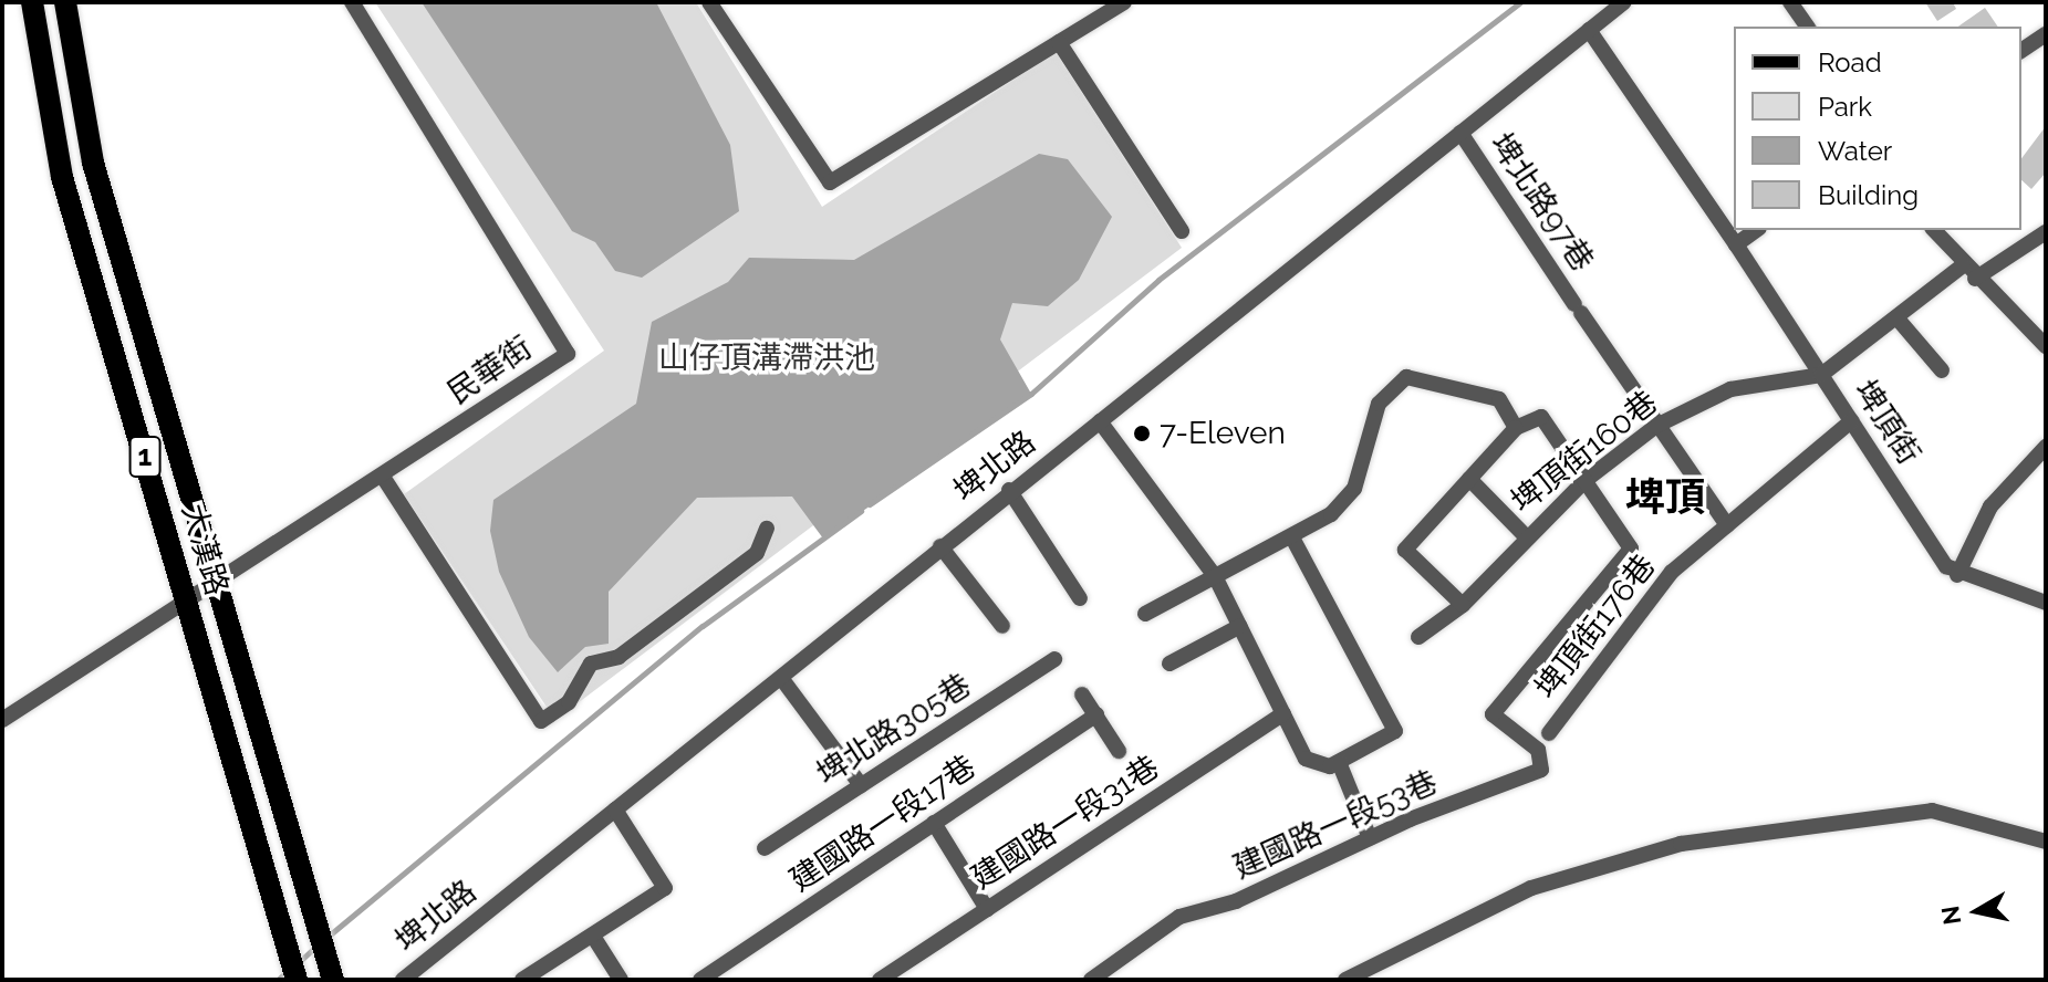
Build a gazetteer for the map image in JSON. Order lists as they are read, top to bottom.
{
  "streets": {
    "main road": ["1", "大漢路"],
    "street": [
      "埤北路97巷",
      "民華街",
      "埤頂街",
      "埤頂街160巷",
      "埤北路",
      "埤頂街176巷",
      "埤北路305巷",
      "建國路一段31巷",
      "建國路一段17巷",
      "建國路一段53巷"
    ]
  },
  "crossings": [
    ["埤北路97巷", "埤頂街160巷"],
    ["埤北路97巷", "埤北路"],
    ["埤北路97巷", "埤頂街176巷"],
    ["民華街", "大漢路"],
    ["埤頂街", "埤頂街160巷"],
    ["埤頂街", "埤北路"],
    ["埤頂街", "埤頂街176巷"],
    ["埤頂街160巷", "建國路一段53巷"]
  ],
  "districts": ["埤頂"],
  "parks": ["山仔頂溝滯洪池"],
  "places": ["7-Eleven"],
  "legend": [
    "Road",
    "Park",
    "Water",
    "Building"
  ],
  "north": "left"
}
